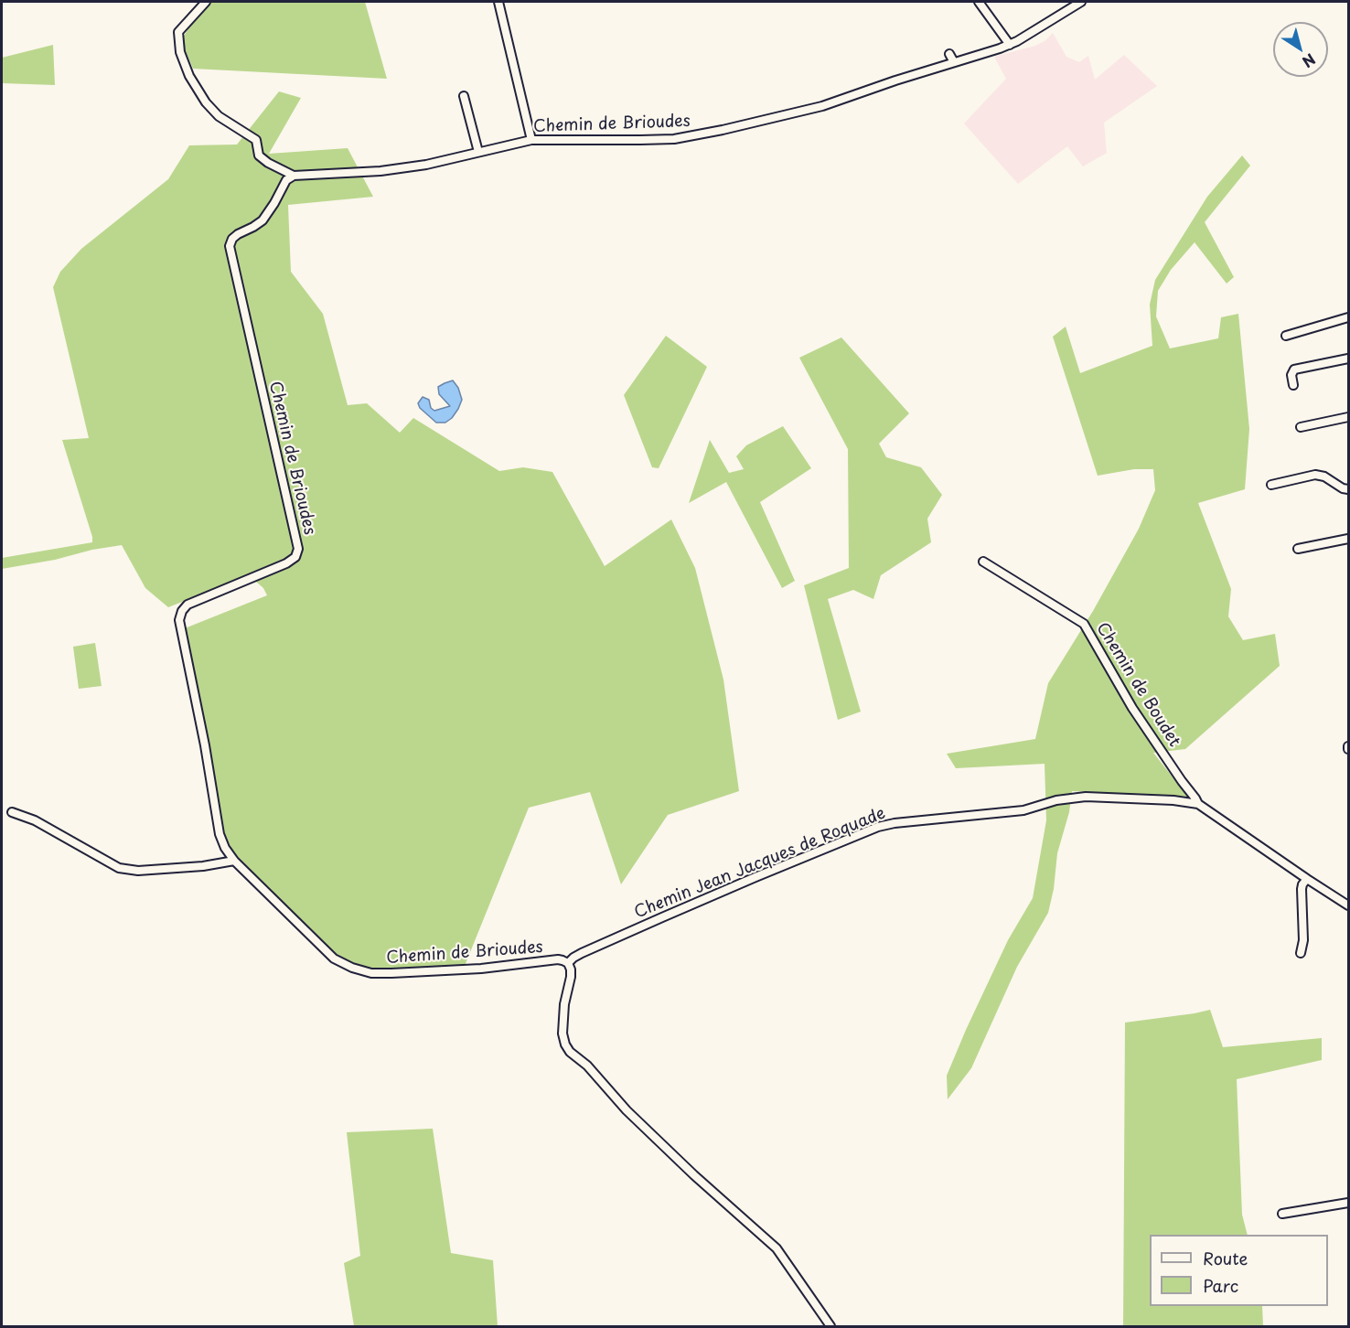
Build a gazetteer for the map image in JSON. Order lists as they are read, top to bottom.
{
  "streets": {
    "street": ["Chemin de Brioudes", "Chemin de Boudet", "Chemin Jean Jacques de Roquade"]
  },
  "crossings": [
    ["Chemin de Brioudes", "Chemin Jean Jacques de Roquade"],
    ["Chemin de Boudet", "Chemin Jean Jacques de Roquade"]
  ],
  "legend": ["Route", "Parc"],
  "north": "bottom right"
}
